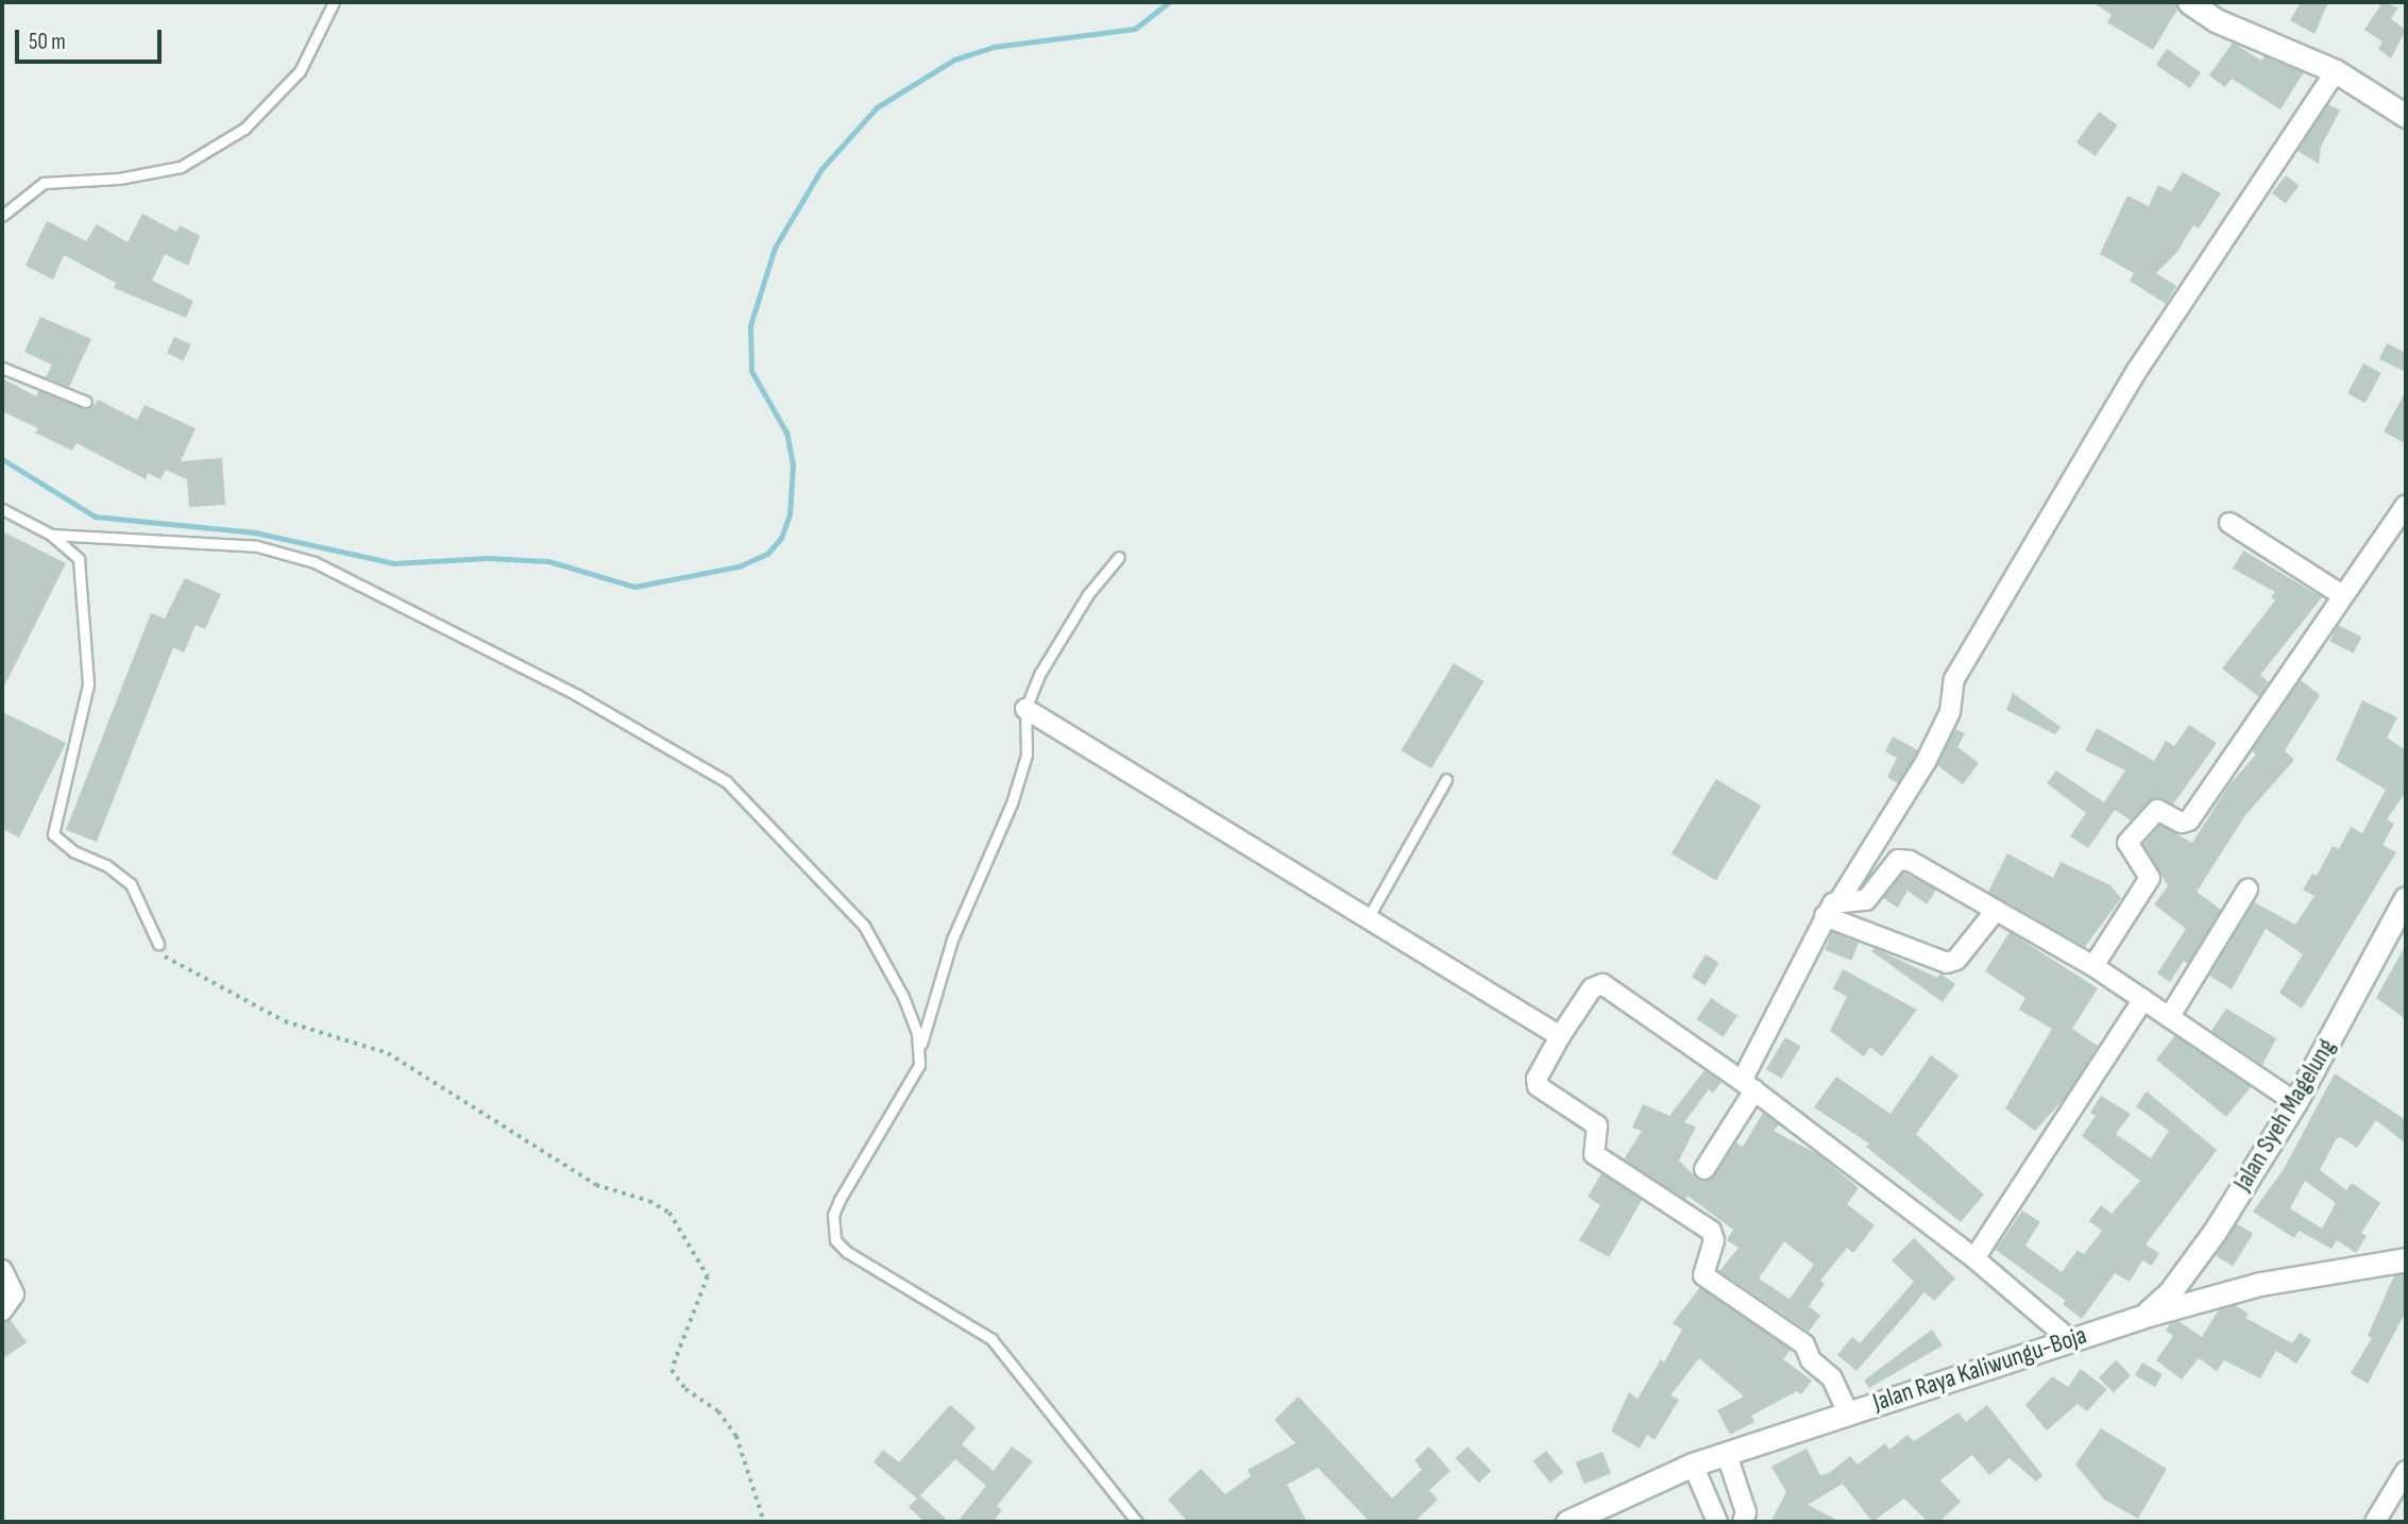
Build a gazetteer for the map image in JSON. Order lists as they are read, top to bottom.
{
  "streets": {
    "main road": ["Jalan Syeh Magelung", "Jalan Raya Kaliwungu-Boja"]
  },
  "crossings": [
    ["Jalan Syeh Magelung", "Jalan Raya Kaliwungu-Boja"]
  ],
  "scale_bar": "50 m"
}
